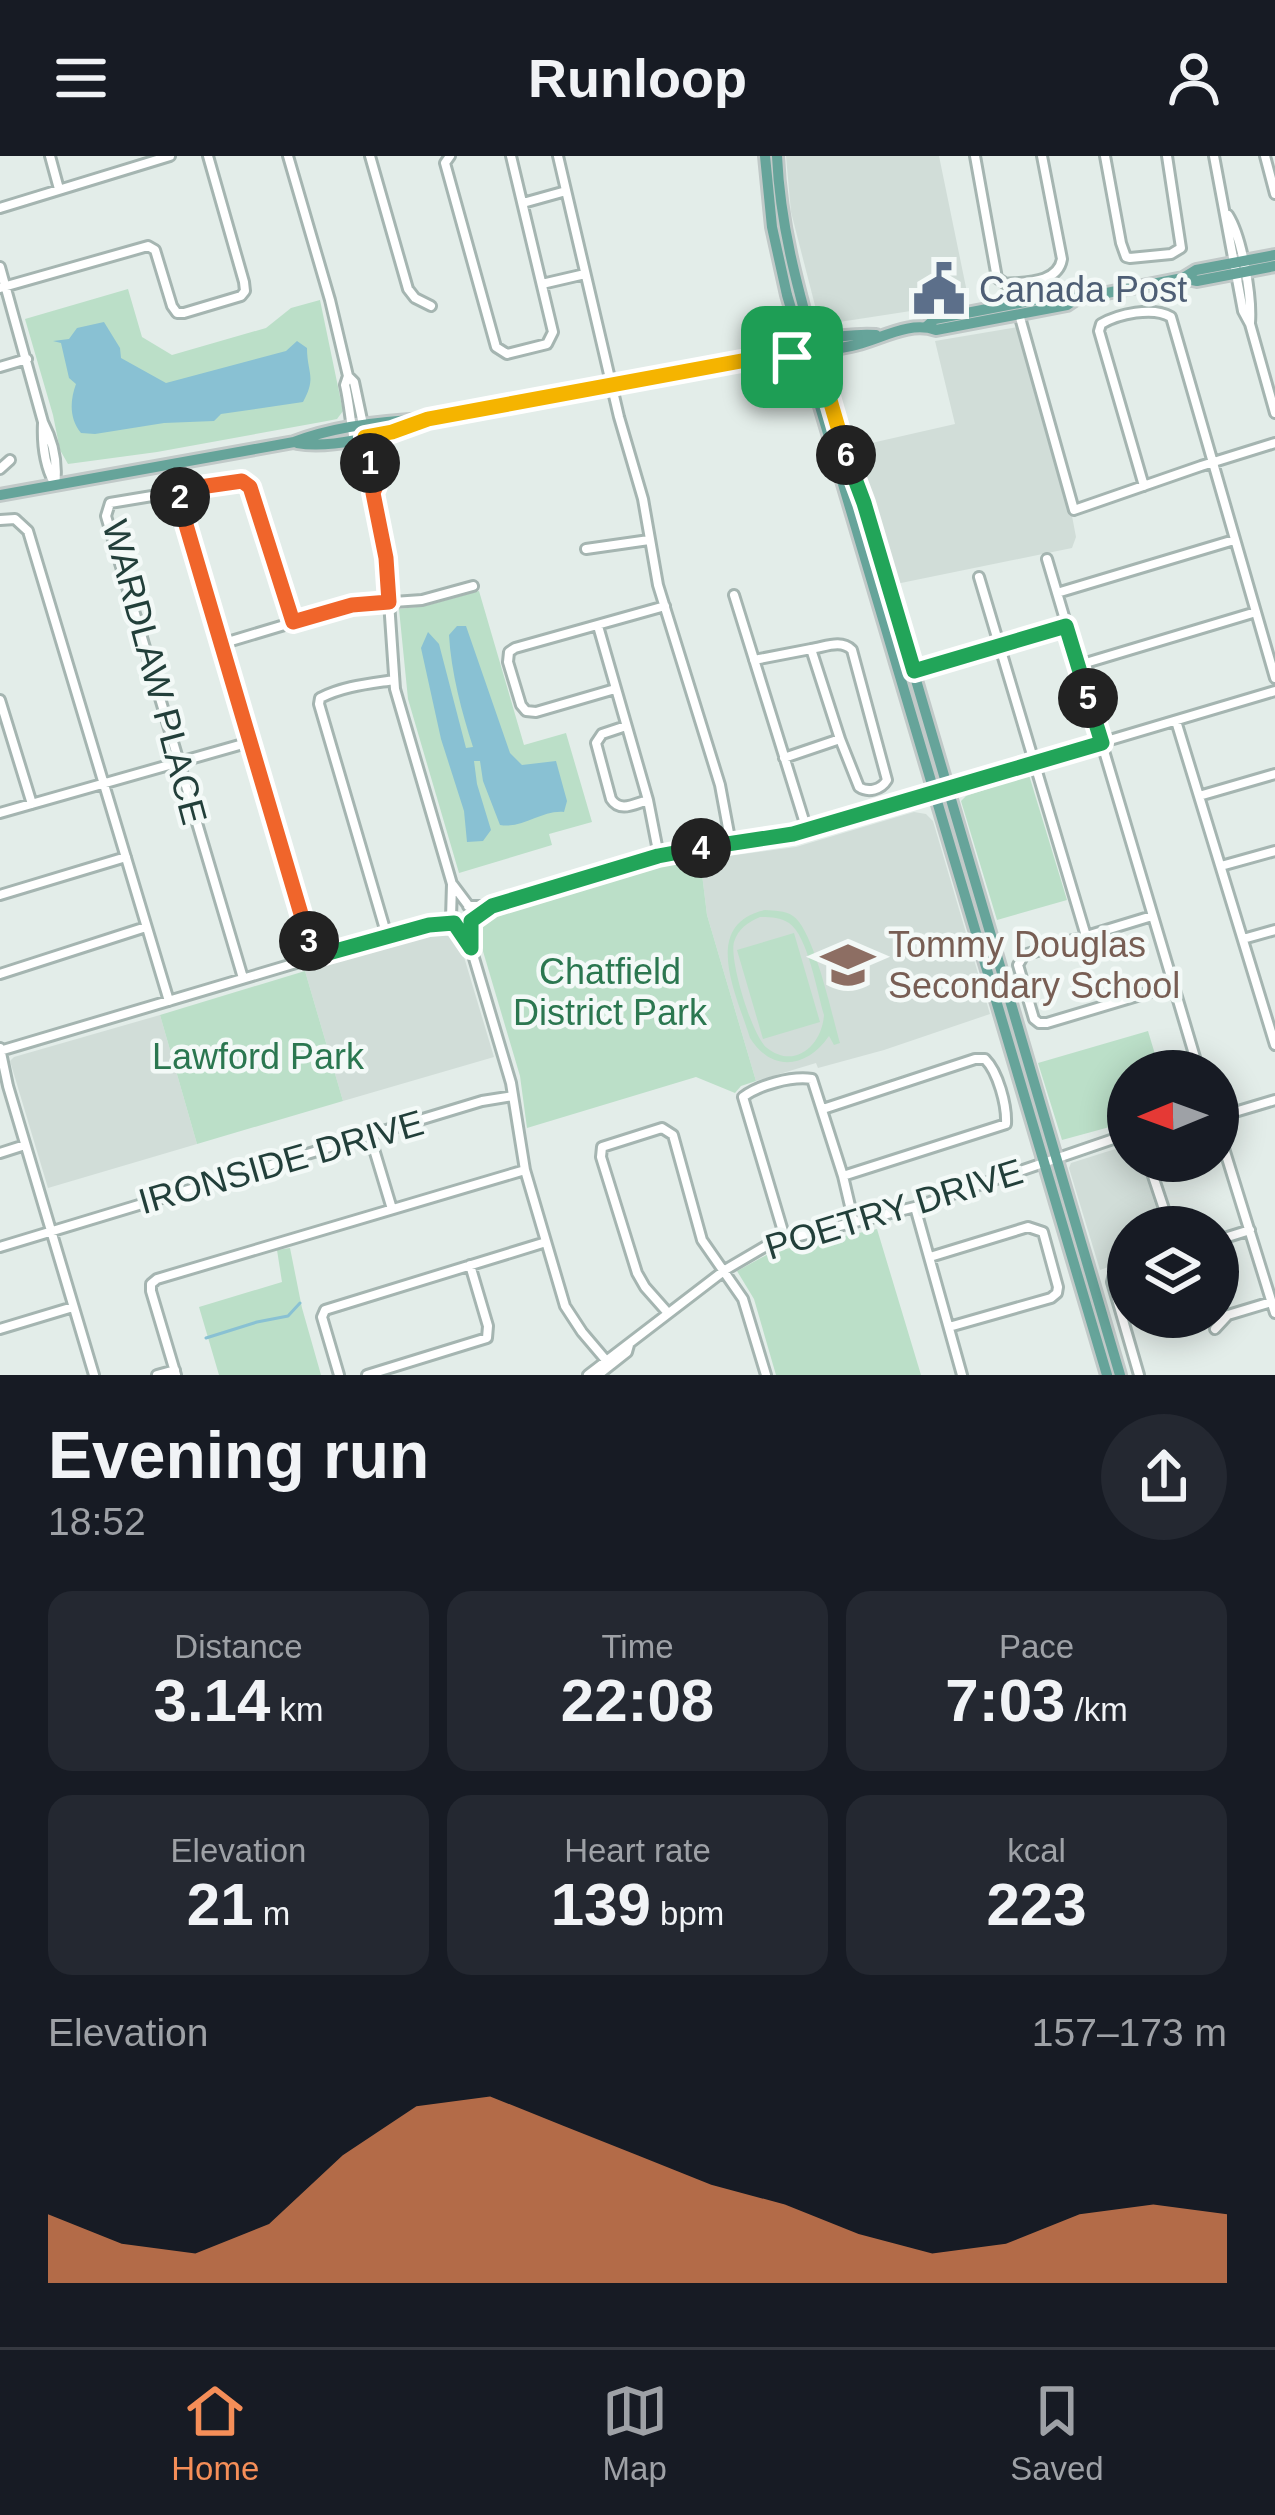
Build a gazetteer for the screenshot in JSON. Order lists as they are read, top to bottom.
{
  "streets": {
    "street": ["WARDLAW PLACE", "IRONSIDE DRIVE", "POETRY DRIVE"]
  },
  "parks": ["Chatfield District Park", "Lawford Park"],
  "places": {
    "public building": ["Canada Post"],
    "school or university": ["Tommy Douglas Secondary School"]
  },
  "north": "left",
  "page": {
    "header": "Runloop",
    "pins": [
      "6",
      "1",
      "2",
      "5",
      "4",
      "3"
    ],
    "heading": ["Evening run", "18:52"],
    "stats": [
      ["Distance", "3.14 km"],
      ["Time", "22:08"],
      ["Pace", "7:03 /km"],
      ["Elevation", "21 m"],
      ["Heart rate", "139 bpm"],
      ["kcal", "223"]
    ],
    "chart": ["Elevation", "157–173 m"],
    "tabs": ["Home", "Map", "Saved"]
  }
}
